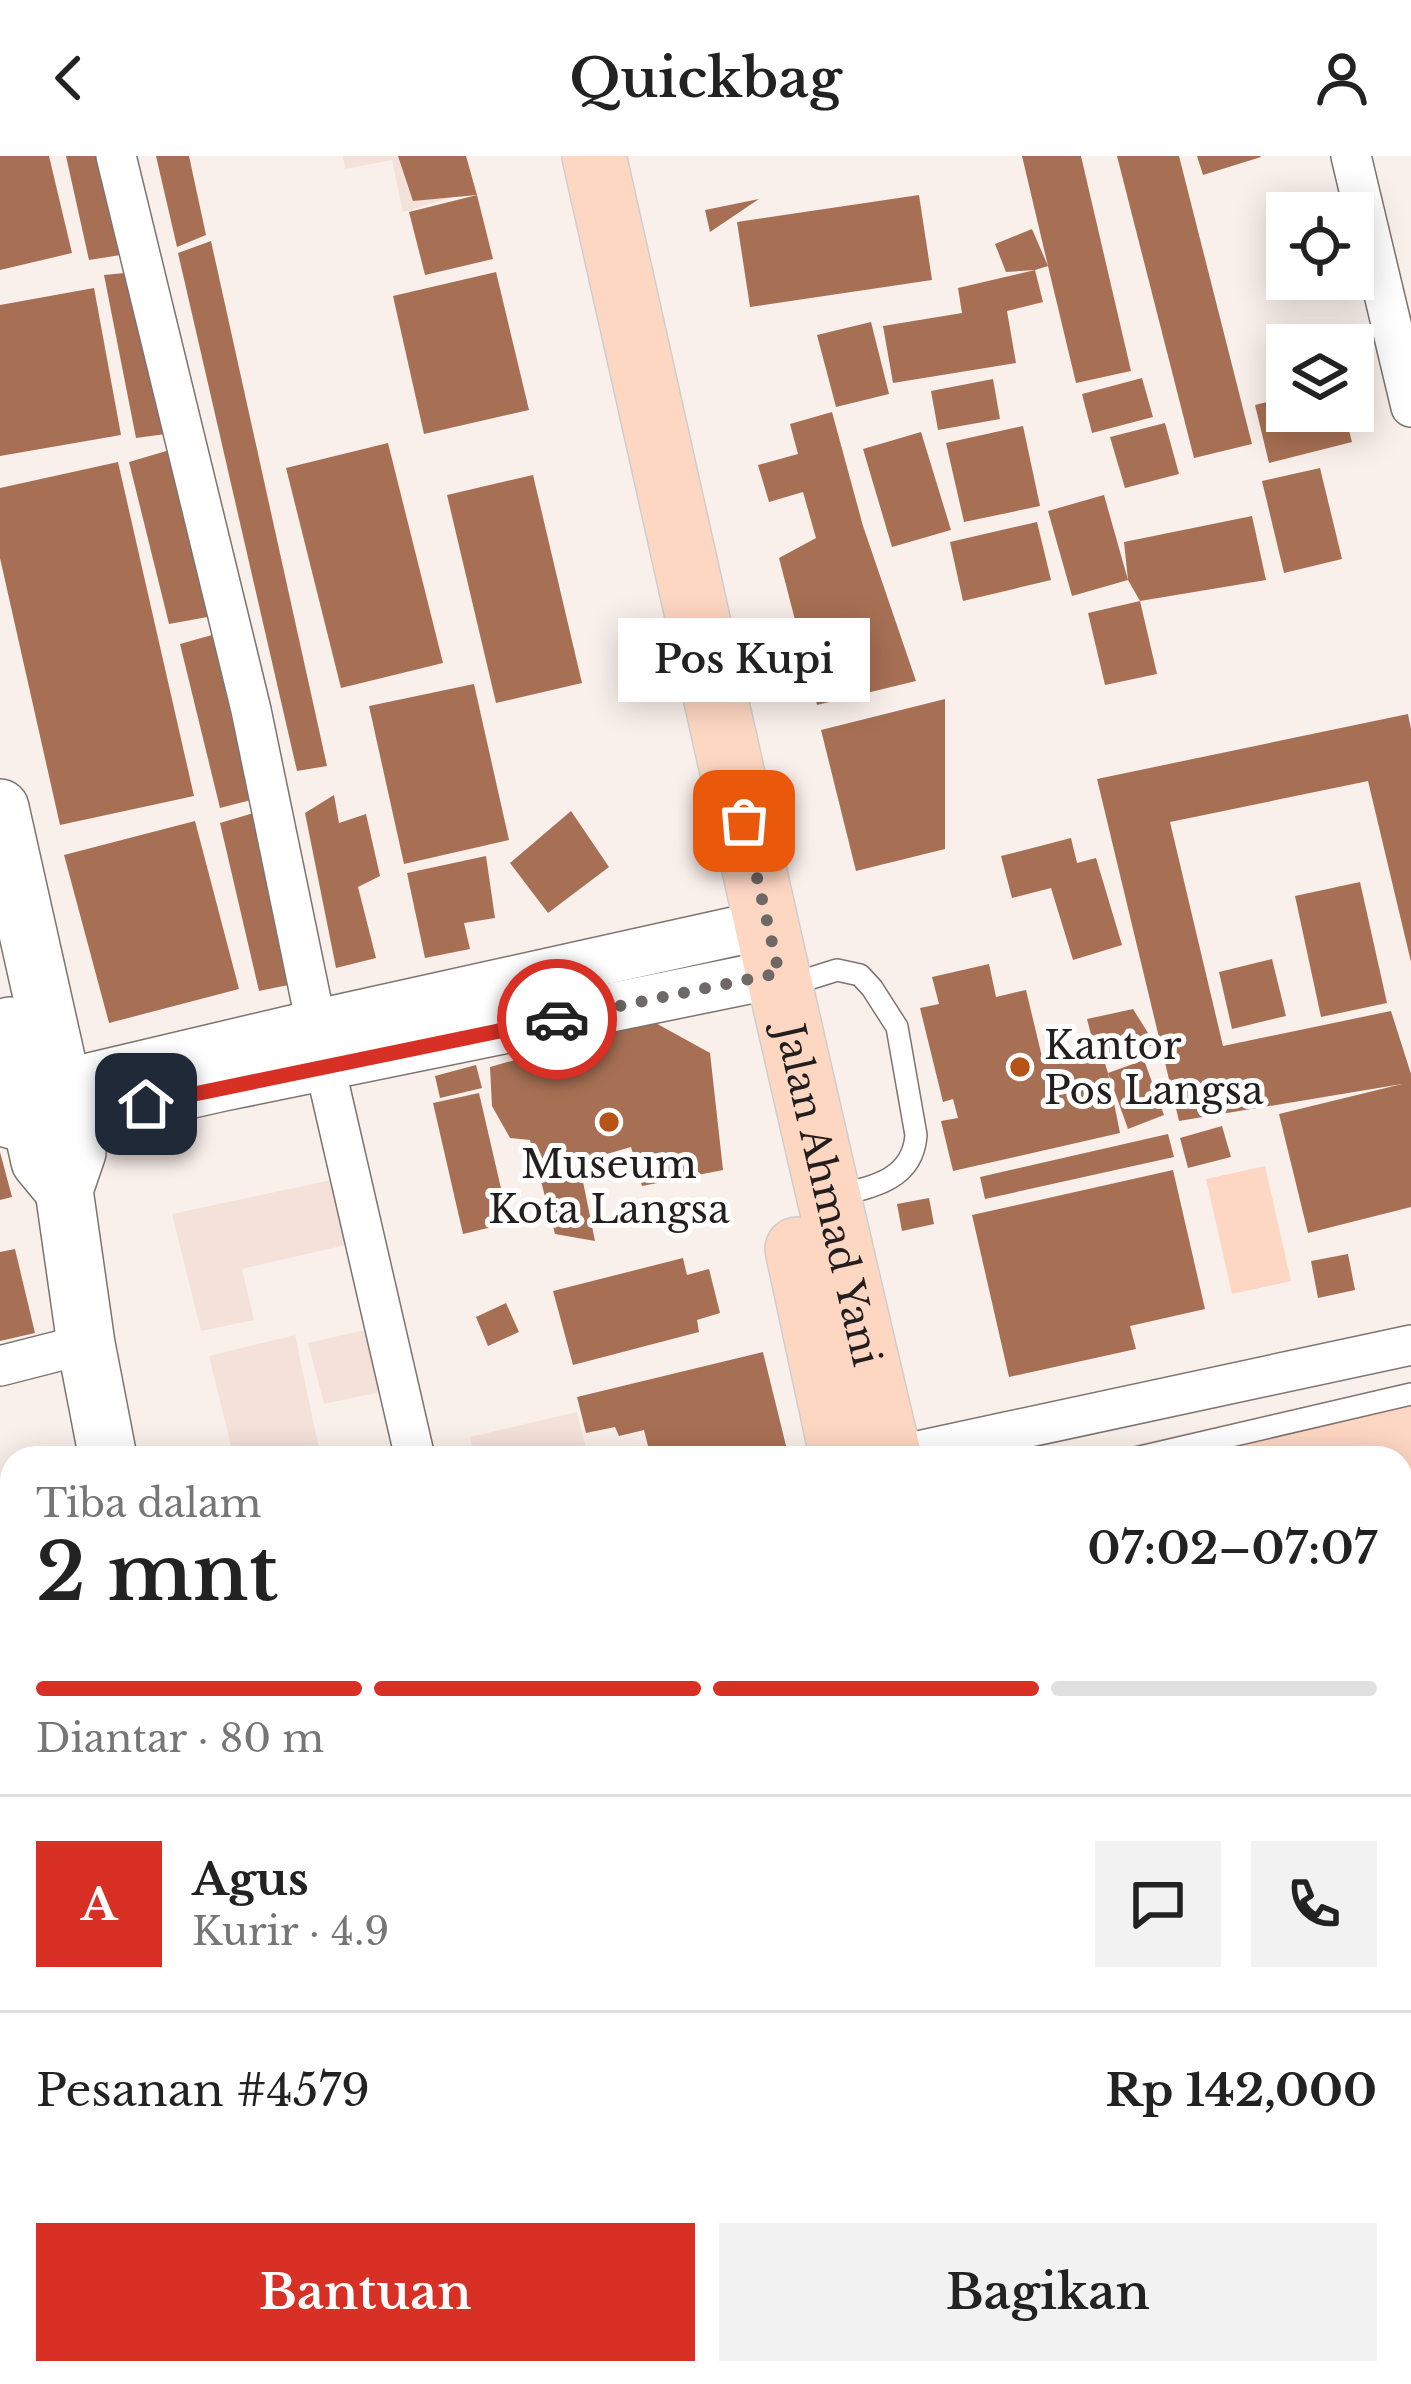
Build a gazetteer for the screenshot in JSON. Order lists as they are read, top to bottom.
{
  "streets": {
    "main road": ["Jalan Ahmad Yani"]
  },
  "places": ["Pos Kupi", "Kantor Pos Langsa", "Museum Kota Langsa"],
  "page": {
    "header": "Quickbag",
    "bubble": "Pos Kupi",
    "heading": ["2 mnt", "Tiba dalam", "07:02–07:07"],
    "panel": [
      "Agus",
      "Kurir · 4.9",
      "Pesanan #4579",
      "Rp 142,000"
    ],
    "bar": "Diantar · 80 m",
    "round": "A",
    "buttons": ["Bantuan", "Bagikan"]
  }
}
